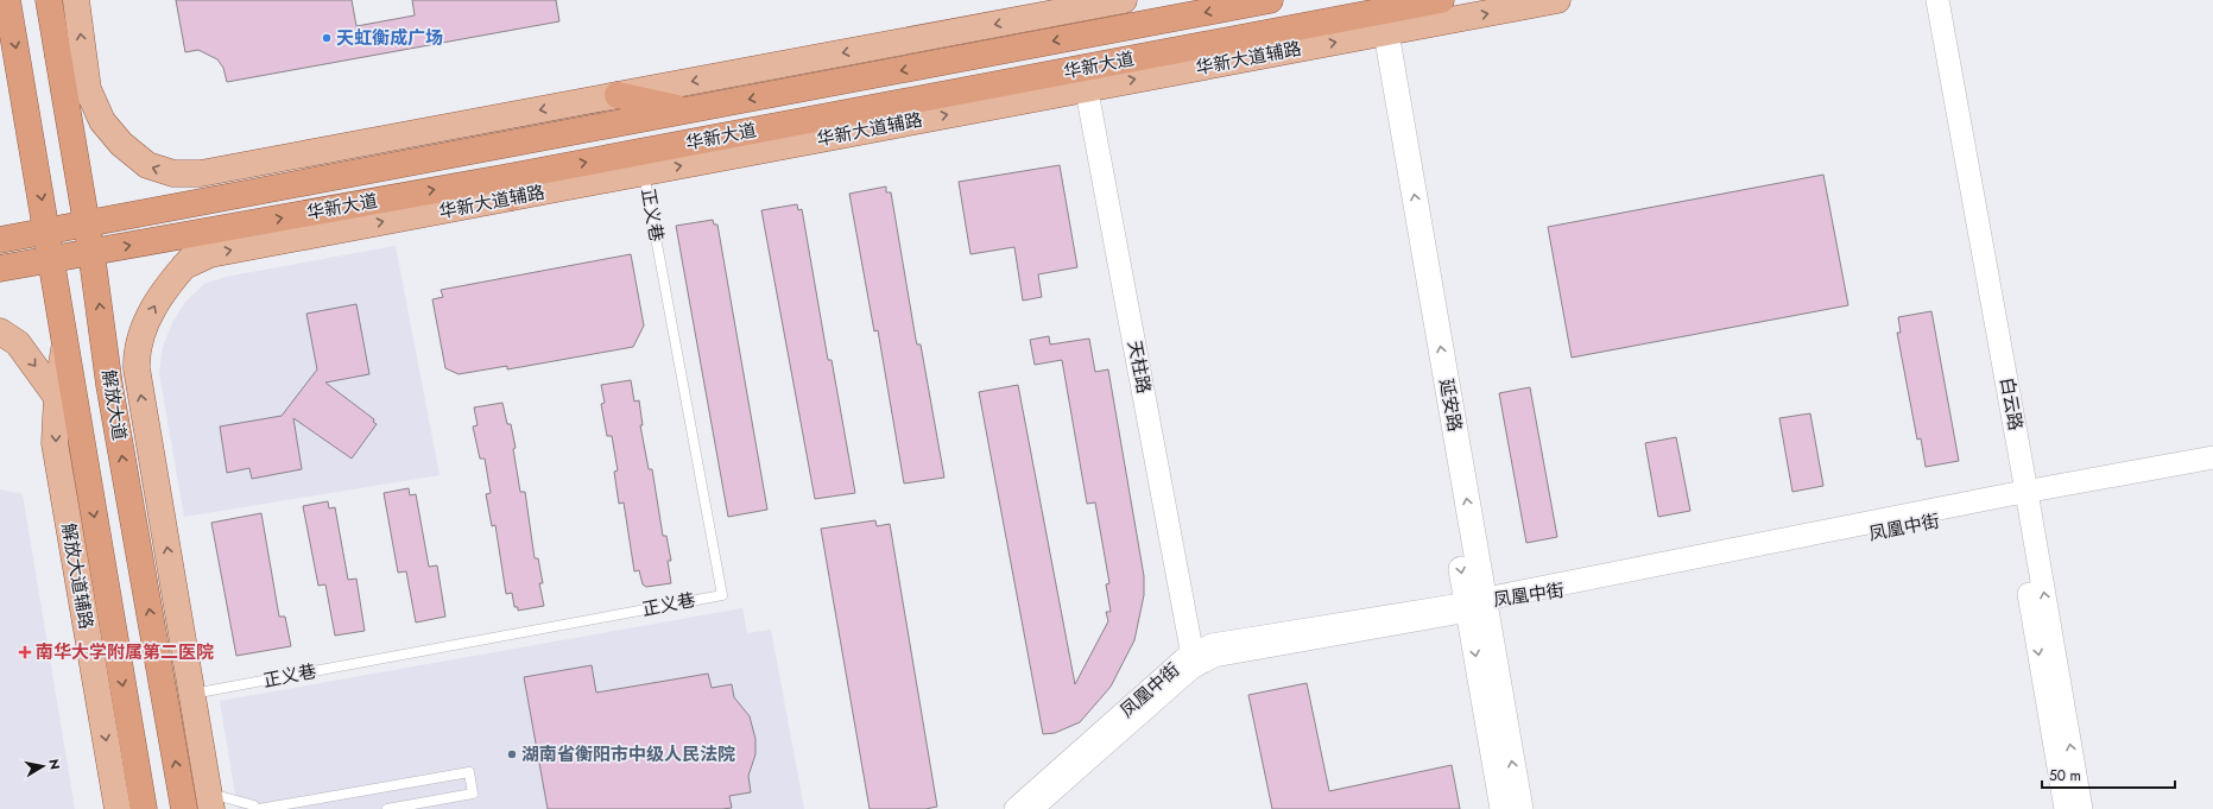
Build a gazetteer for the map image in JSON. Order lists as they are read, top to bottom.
{
  "streets": {
    "highway": ["华新大道", "解放大道"],
    "main road": ["华新大道辅路", "延安路", "解放大道辅路"],
    "street": ["天柱路", "白云路", "凤凰中街"],
    "lane": ["正义巷"]
  },
  "crossings": [
    ["华新大道辅路", "华新大道"],
    ["华新大道辅路", "正义巷"],
    ["华新大道辅路", "天柱路"],
    ["华新大道", "天柱路"],
    ["华新大道", "解放大道"],
    ["华新大道", "延安路"],
    ["天柱路", "凤凰中街"],
    ["白云路", "凤凰中街"],
    ["延安路", "凤凰中街"]
  ],
  "places": {
    "other": ["天虹衡成广场", "湖南省衡阳市中级人民法院"],
    "health": ["南华大学附属第二医院"]
  },
  "scale_bar": "50 m",
  "north": "right"
}
